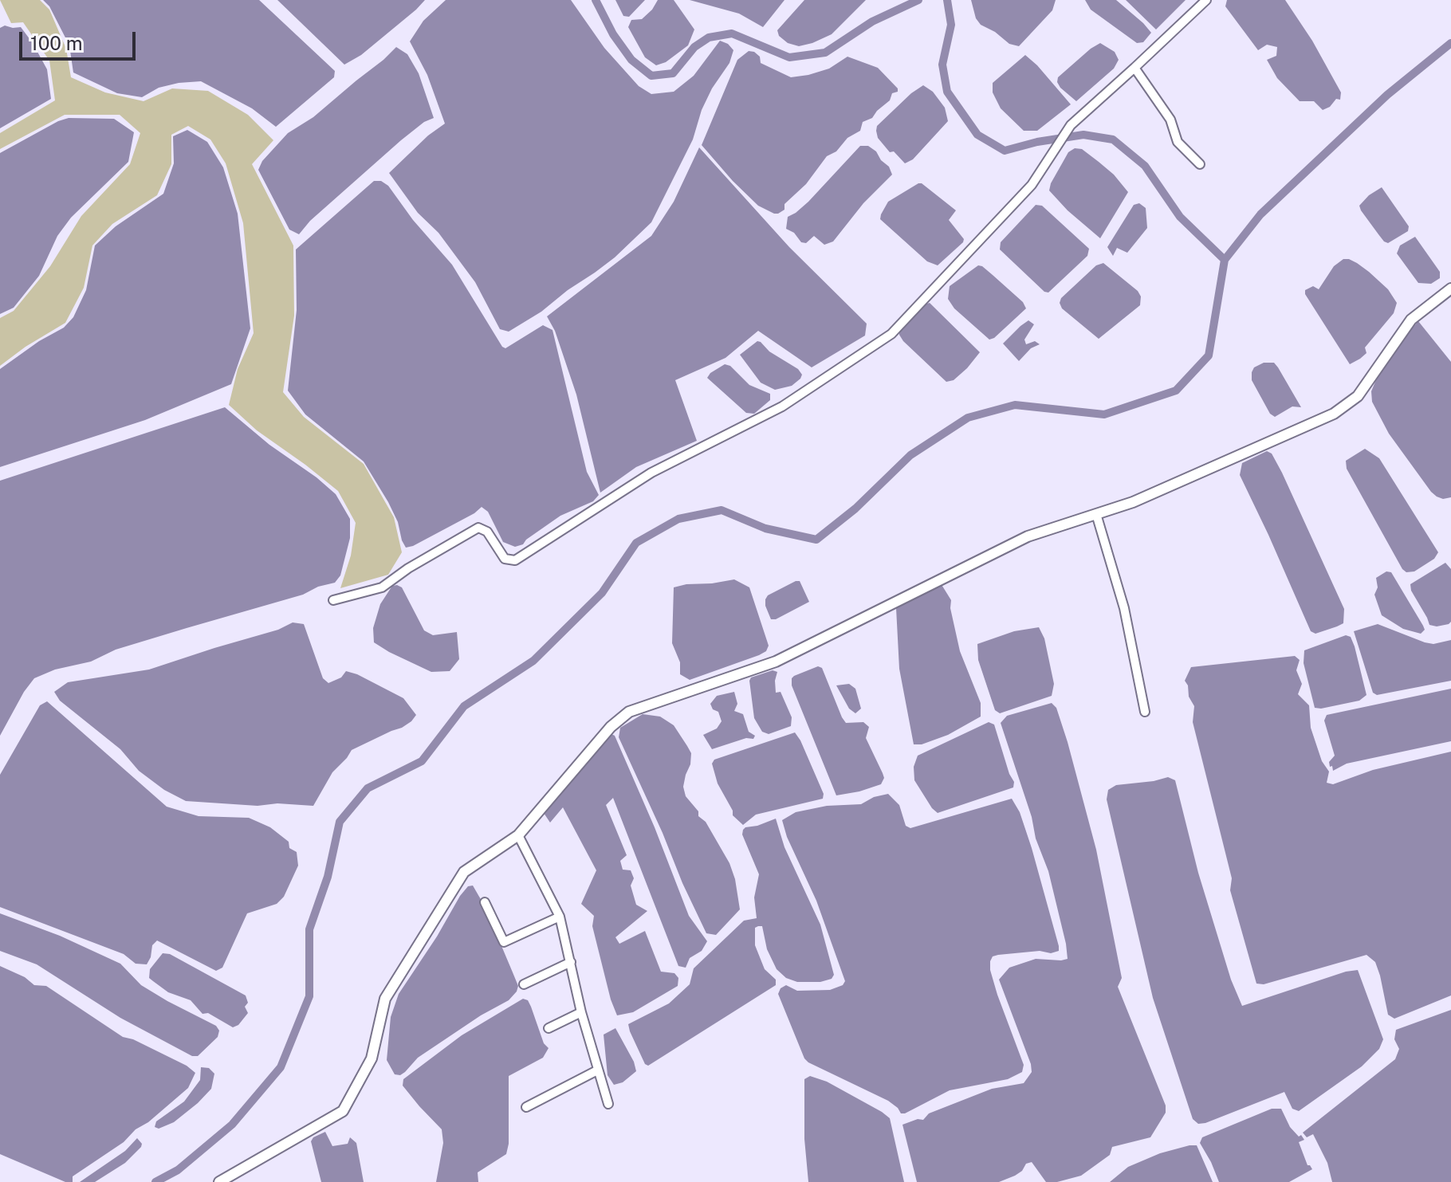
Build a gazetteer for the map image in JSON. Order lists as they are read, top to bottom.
{
  "scale_bar": "100 m"
}
